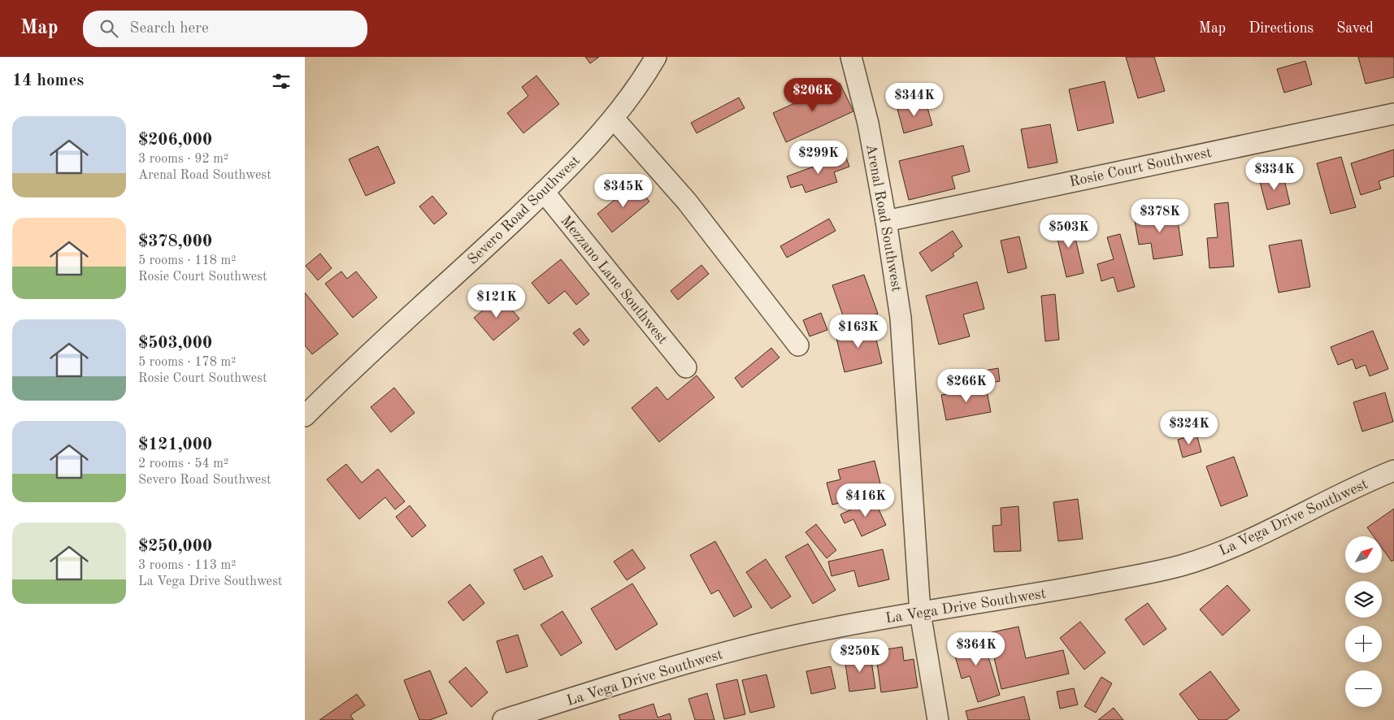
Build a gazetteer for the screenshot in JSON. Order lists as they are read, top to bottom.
{
  "streets": {
    "street": [
      "Rosie Court Southwest",
      "Severo Road Southwest",
      "Arenal Road Southwest",
      "Mezzano Lane Southwest",
      "La Vega Drive Southwest"
    ]
  },
  "crossings": [
    ["Rosie Court Southwest", "Arenal Road Southwest"],
    ["Severo Road Southwest", "Mezzano Lane Southwest"],
    ["Arenal Road Southwest", "La Vega Drive Southwest"]
  ],
  "north": "top right",
  "page": {
    "header": "Map",
    "search": "Search here",
    "nav": ["Map", "Directions", "Saved"],
    "heading": "14 homes",
    "price": [
      "$206K",
      "$344K",
      "$299K",
      "$334K",
      "$345K",
      "$378K",
      "$503K",
      "$121K",
      "$163K",
      "$266K",
      "$324K",
      "$416K",
      "$364K",
      "$250K"
    ],
    "list": [
      {
        "name": "$206,000",
        "note": "3 rooms · 92 m² · Arenal Road Southwest"
      },
      {
        "name": "$378,000",
        "note": "5 rooms · 118 m² · Rosie Court Southwest"
      },
      {
        "name": "$503,000",
        "note": "5 rooms · 178 m² · Rosie Court Southwest"
      },
      {
        "name": "$121,000",
        "note": "2 rooms · 54 m² · Severo Road Southwest"
      },
      {
        "name": "$250,000",
        "note": "3 rooms · 113 m² · La Vega Drive Southwest"
      }
    ],
    "map_buttons": ["+", "−"]
  }
}
